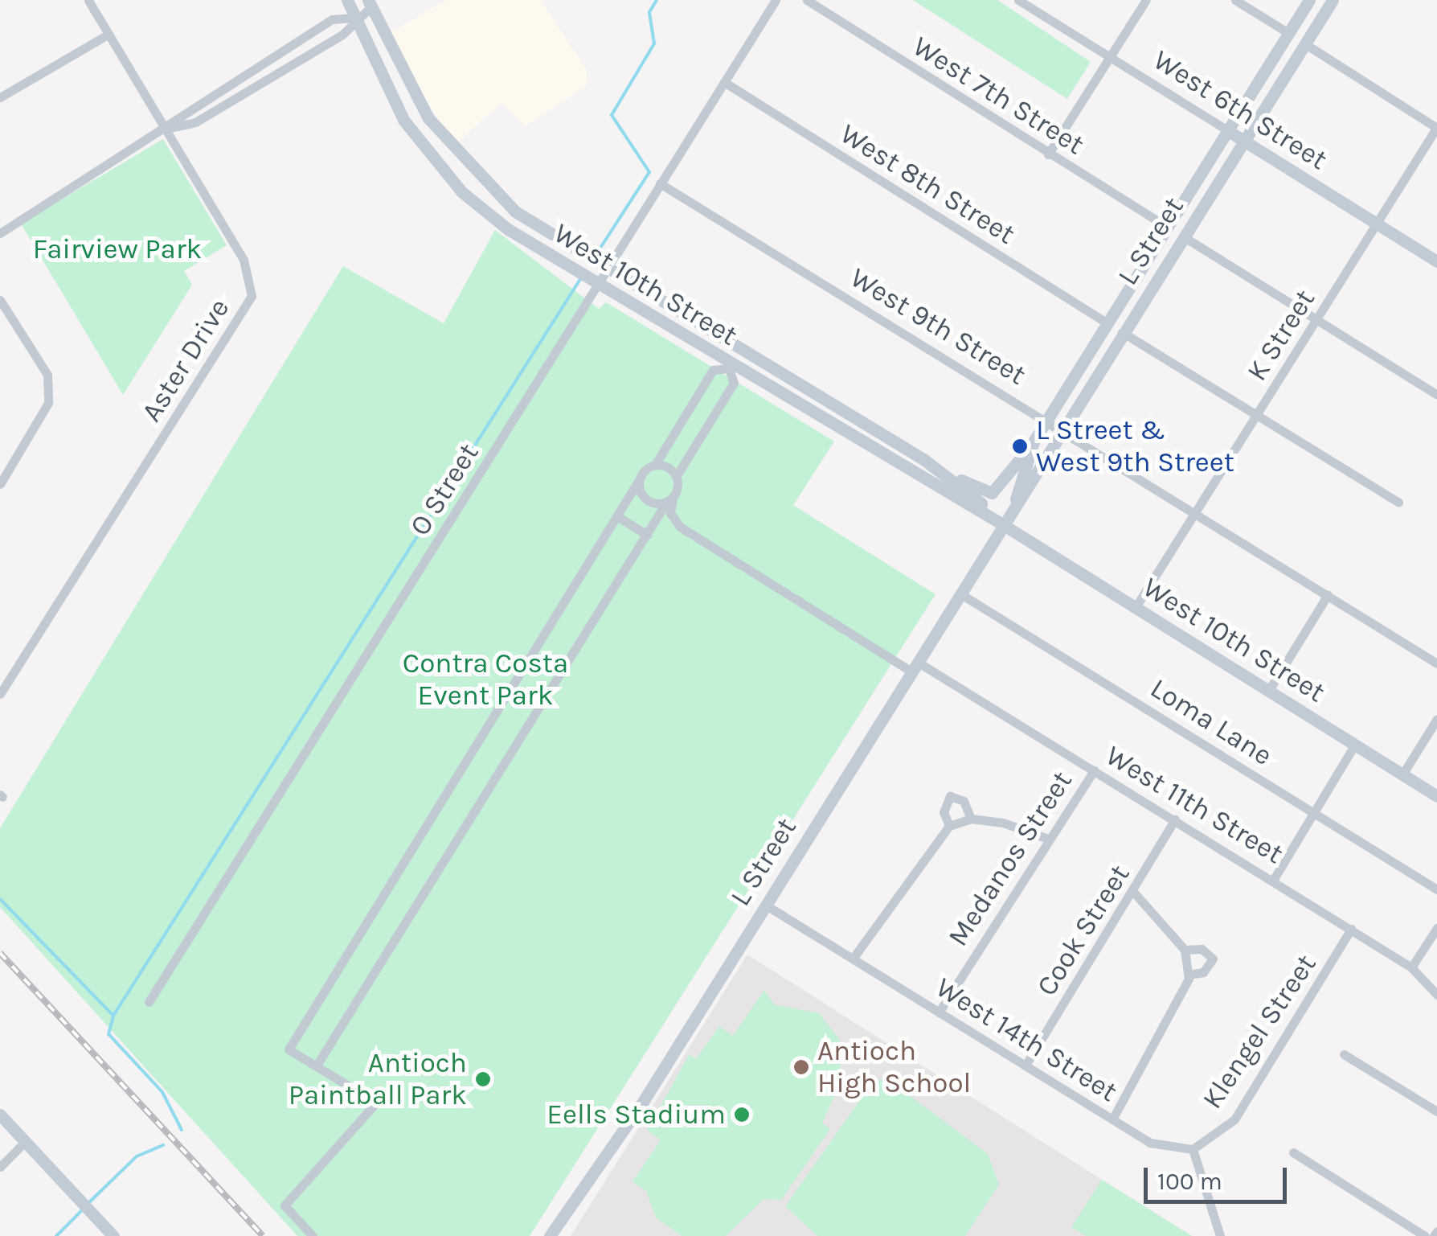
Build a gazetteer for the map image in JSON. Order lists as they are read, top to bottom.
{
  "streets": {
    "main road": ["West 6th Street", "L Street", "West 10th Street"],
    "street": [
      "West 7th Street",
      "West 8th Street",
      "West 9th Street",
      "K Street",
      "Aster Drive",
      "O Street",
      "Loma Lane",
      "West 11th Street",
      "Medanos Street",
      "Cook Street",
      "Klengel Street",
      "West 14th Street"
    ]
  },
  "crossings": [
    ["West 7th Street", "L Street"],
    ["West 6th Street", "L Street"],
    ["West 6th Street", "K Street"],
    ["West 8th Street", "L Street"],
    ["West 8th Street", "O Street"],
    ["L Street", "West 10th Street"],
    ["L Street", "West 9th Street"],
    ["L Street", "Loma Lane"],
    ["L Street", "West 11th Street"],
    ["L Street", "West 14th Street"],
    ["West 10th Street", "K Street"],
    ["West 10th Street", "O Street"],
    ["West 9th Street", "K Street"],
    ["West 9th Street", "O Street"],
    ["West 11th Street", "Medanos Street"],
    ["West 11th Street", "Cook Street"],
    ["West 11th Street", "Klengel Street"],
    ["Medanos Street", "West 14th Street"],
    ["Cook Street", "West 14th Street"],
    ["Klengel Street", "West 14th Street"]
  ],
  "parks": ["Fairview Park", "Contra Costa Event Park"],
  "places": [
    "L Street & West 9th Street",
    "Antioch High School",
    "Antioch Paintball Park",
    "Eells Stadium"
  ],
  "scale_bar": "100 m"
}
